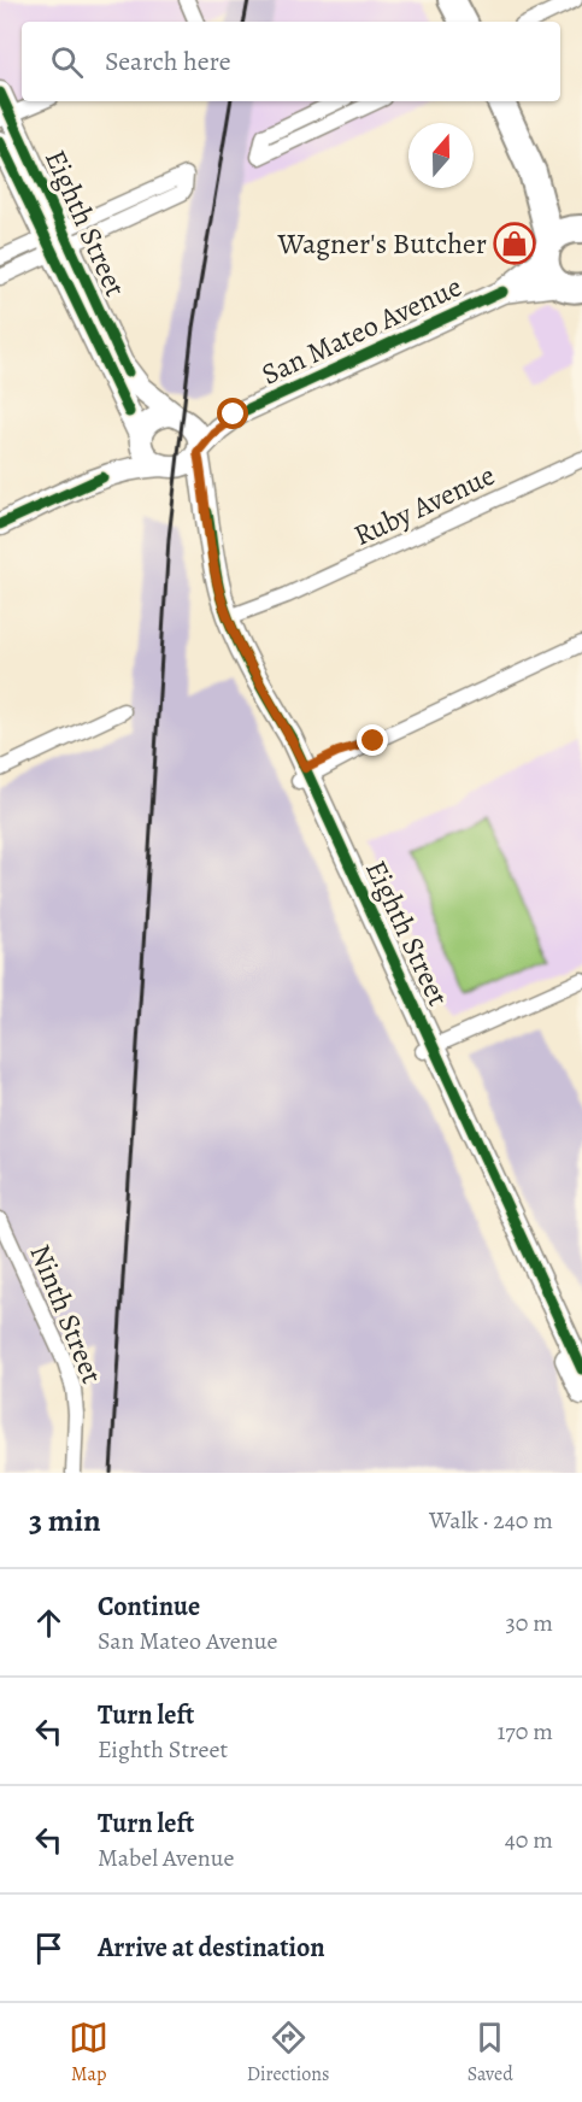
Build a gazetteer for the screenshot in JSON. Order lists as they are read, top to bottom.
{
  "streets": {
    "street": [
      "Eighth Street",
      "San Mateo Avenue",
      "Ruby Avenue",
      "Ninth Street"
    ]
  },
  "crossings": [
    ["Eighth Street", "San Mateo Avenue"],
    ["Eighth Street", "Ruby Avenue"]
  ],
  "places": {
    "shop": ["Wagner's Butcher"]
  },
  "north": "top",
  "page": {
    "search": "Search here",
    "heading": ["3 min", "Walk · 240 m"],
    "list": [
      ["Continue", "San Mateo Avenue", "30 m"],
      ["Turn left", "Eighth Street", "170 m"],
      ["Turn left", "Mabel Avenue", "40 m"],
      "Arrive at destination"
    ],
    "nav": ["Map", "Directions", "Saved"]
  }
}
